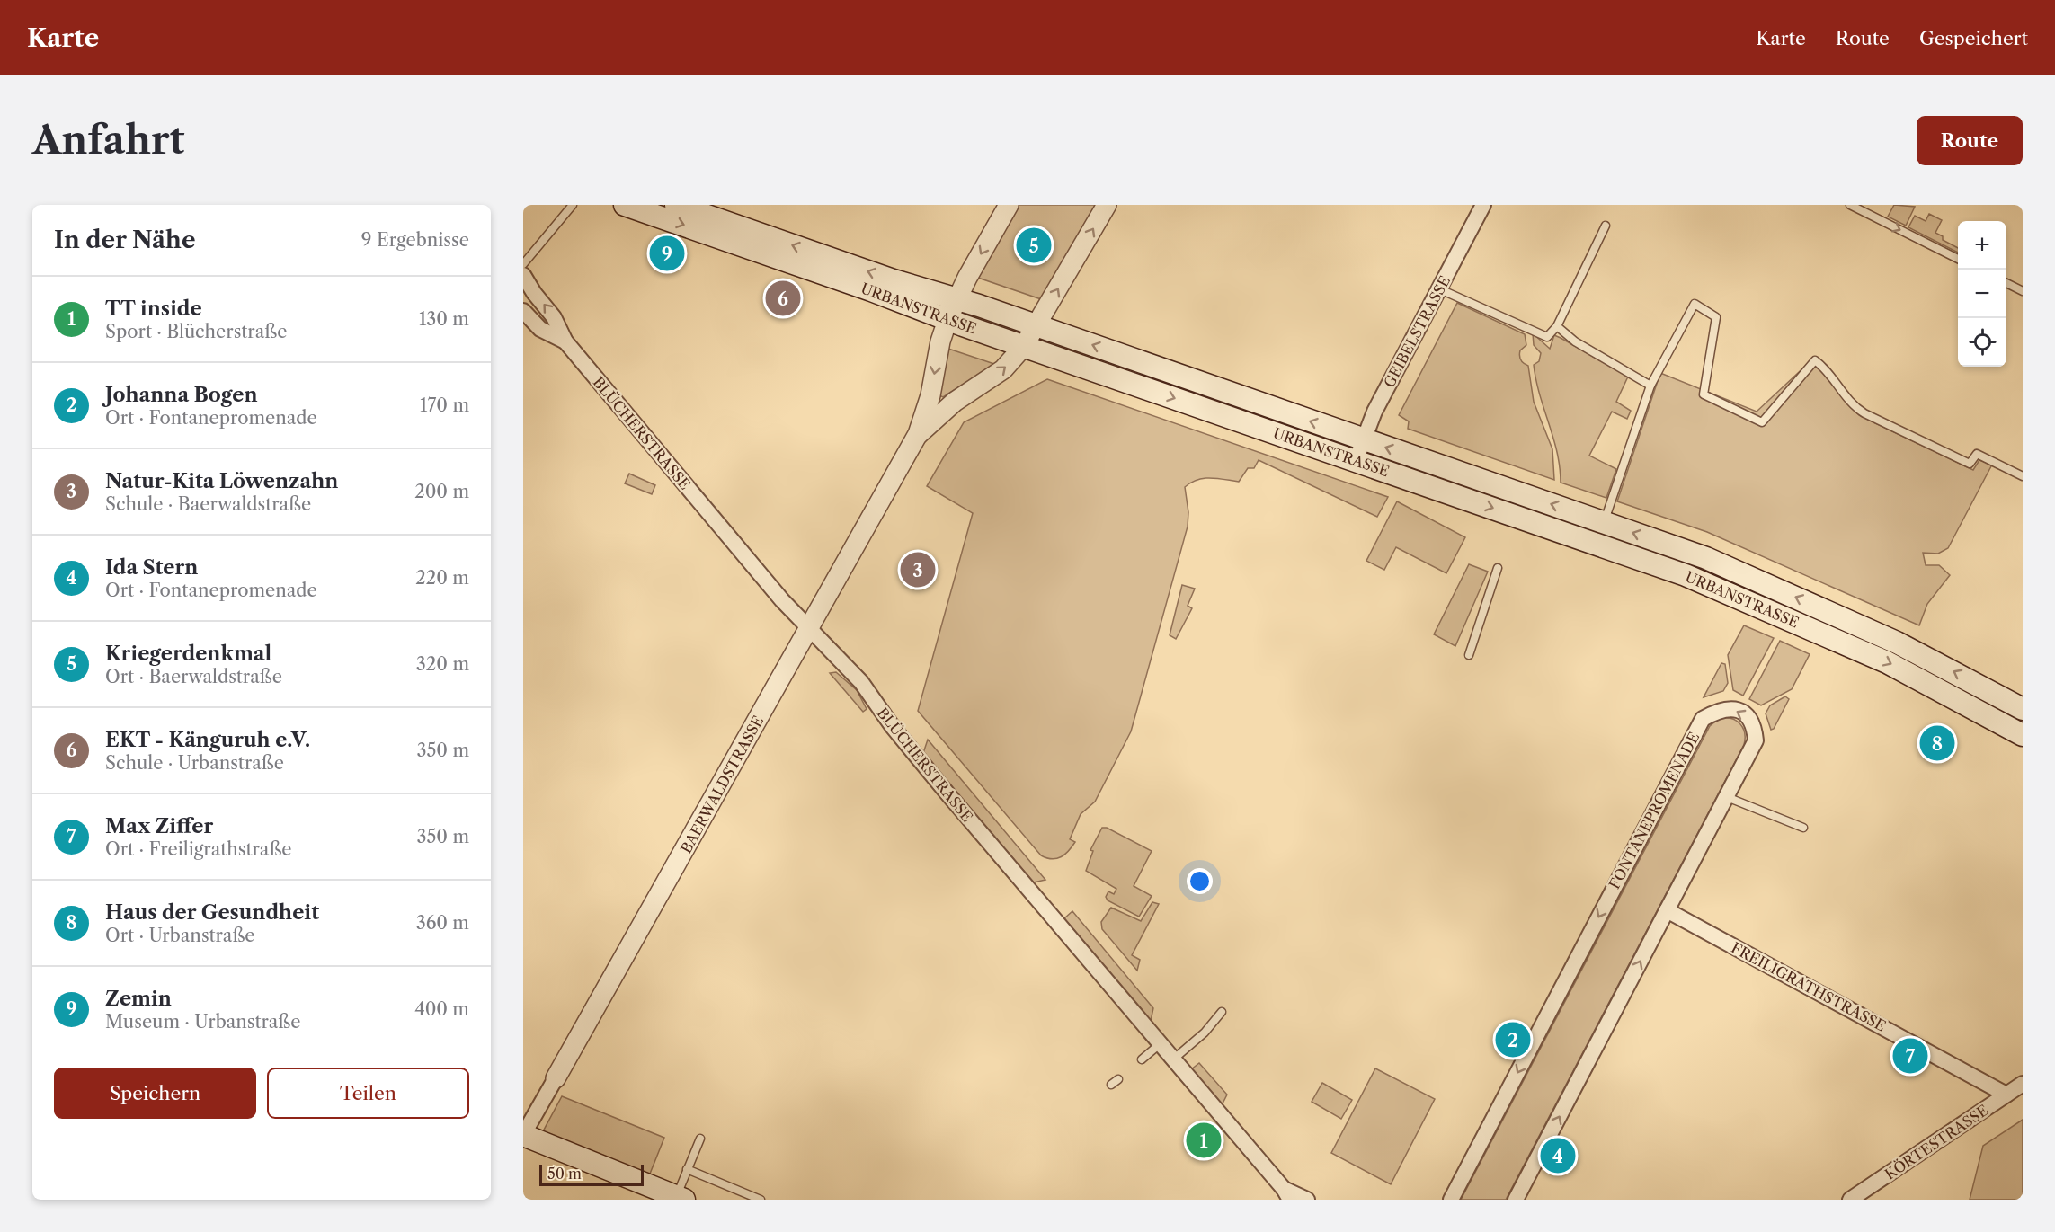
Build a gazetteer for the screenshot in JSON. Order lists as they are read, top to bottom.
{
  "streets": {
    "main road": ["URBANSTRASSE"],
    "street": [
      "GEIBELSTRASSE",
      "BLÜCHERSTRASSE",
      "BAERWALDSTRASSE",
      "FONTANEPROMENADE",
      "FREILIGRATHSTRASSE",
      "KÖRTESTRASSE"
    ]
  },
  "crossings": [
    ["URBANSTRASSE", "GEIBELSTRASSE"],
    ["URBANSTRASSE", "BAERWALDSTRASSE"],
    ["BLÜCHERSTRASSE", "BAERWALDSTRASSE"],
    ["FONTANEPROMENADE", "FREILIGRATHSTRASSE"],
    ["FREILIGRATHSTRASSE", "KÖRTESTRASSE"]
  ],
  "scale_bar": "50 m",
  "page": {
    "header": "Karte",
    "nav": ["Karte", "Route", "Gespeichert"],
    "buttons": [
      "Route",
      ["Speichern", "Teilen"]
    ],
    "title": "Anfahrt",
    "heading": ["In der Nähe", "9 Ergebnisse"],
    "map_buttons": ["+", "−"],
    "pins": [
      "5",
      "9",
      "6",
      "3",
      "8",
      "2",
      "7",
      "1",
      "4"
    ],
    "list": [
      {
        "mark": "1",
        "name": "TT inside",
        "note": "Sport · Blücherstraße",
        "value": "130 m"
      },
      {
        "mark": "2",
        "name": "Johanna Bogen",
        "note": "Ort · Fontanepromenade",
        "value": "170 m"
      },
      {
        "mark": "3",
        "name": "Natur-Kita Löwenzahn",
        "note": "Schule · Baerwaldstraße",
        "value": "200 m"
      },
      {
        "mark": "4",
        "name": "Ida Stern",
        "note": "Ort · Fontanepromenade",
        "value": "220 m"
      },
      {
        "mark": "5",
        "name": "Kriegerdenkmal",
        "note": "Ort · Baerwaldstraße",
        "value": "320 m"
      },
      {
        "mark": "6",
        "name": "EKT - Känguruh e.V.",
        "note": "Schule · Urbanstraße",
        "value": "350 m"
      },
      {
        "mark": "7",
        "name": "Max Ziffer",
        "note": "Ort · Freiligrathstraße",
        "value": "350 m"
      },
      {
        "mark": "8",
        "name": "Haus der Gesundheit",
        "note": "Ort · Urbanstraße",
        "value": "360 m"
      },
      {
        "mark": "9",
        "name": "Zemin",
        "note": "Museum · Urbanstraße",
        "value": "400 m"
      }
    ],
    "scale": "50 m"
  }
}
